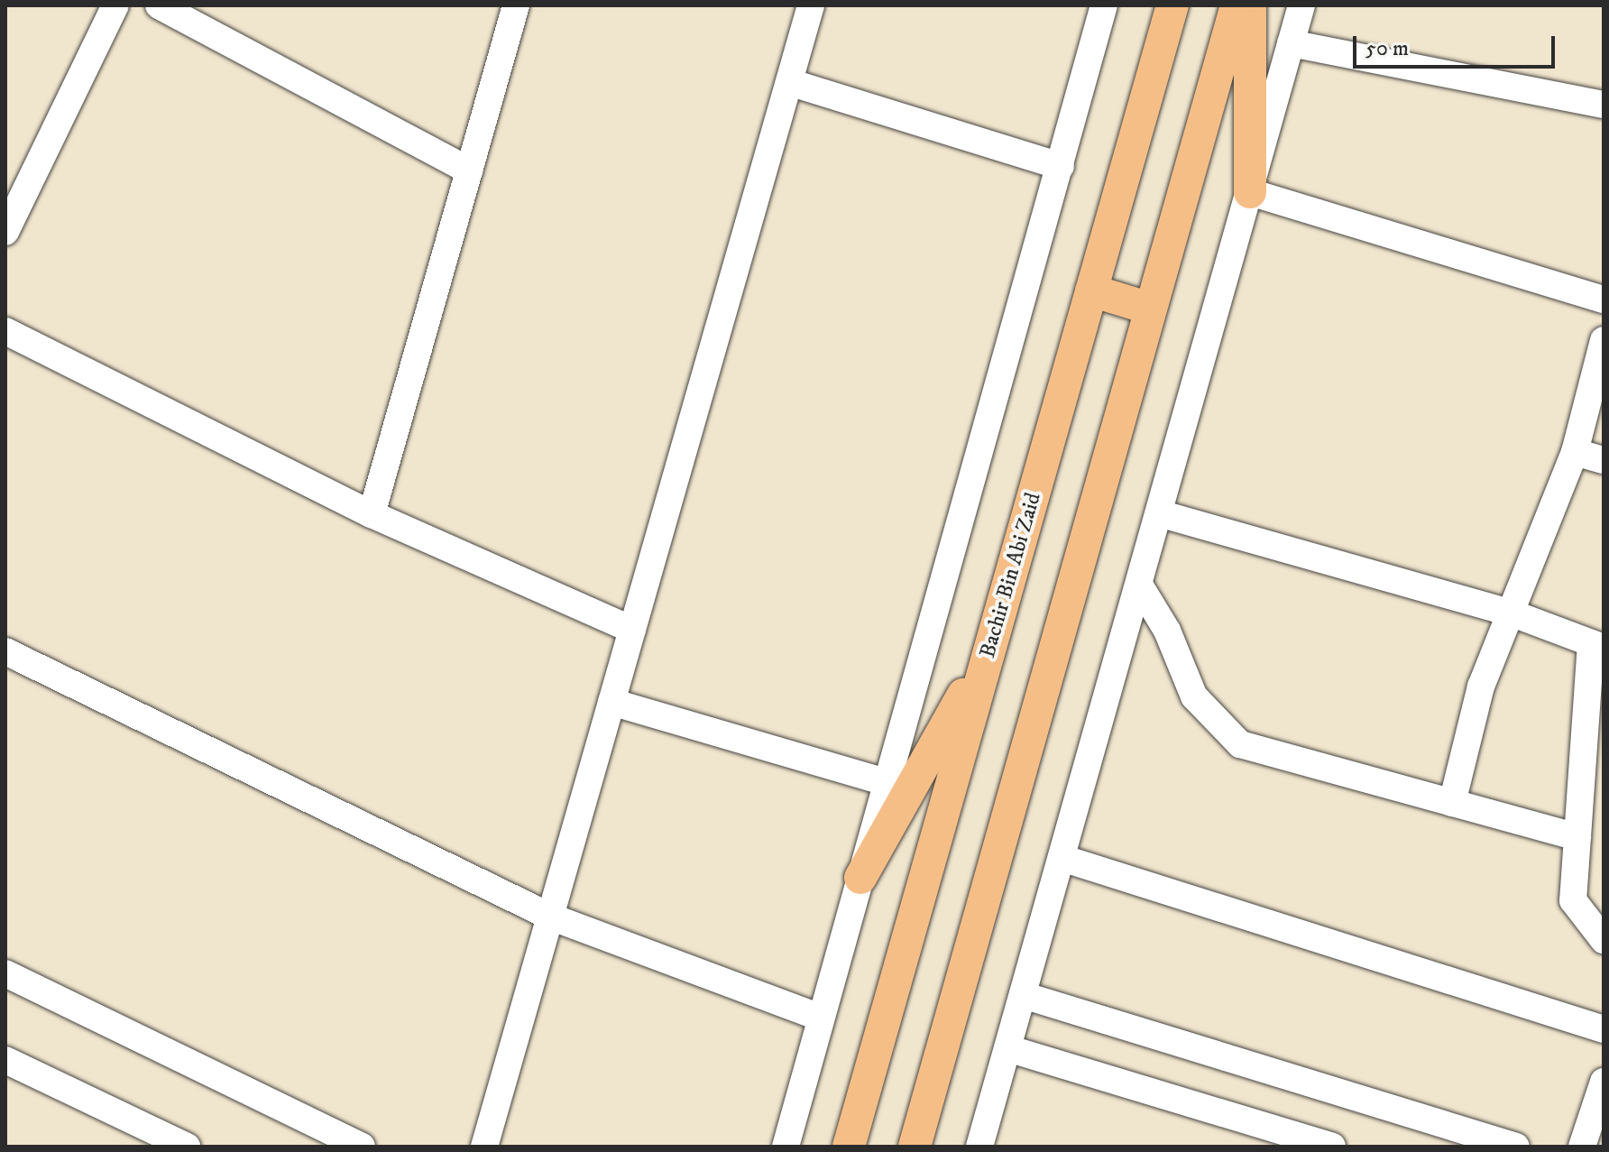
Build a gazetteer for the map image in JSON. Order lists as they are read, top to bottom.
{
  "streets": {
    "main road": ["Bachir Bin Abi Zaid"]
  },
  "scale_bar": "50 m"
}
